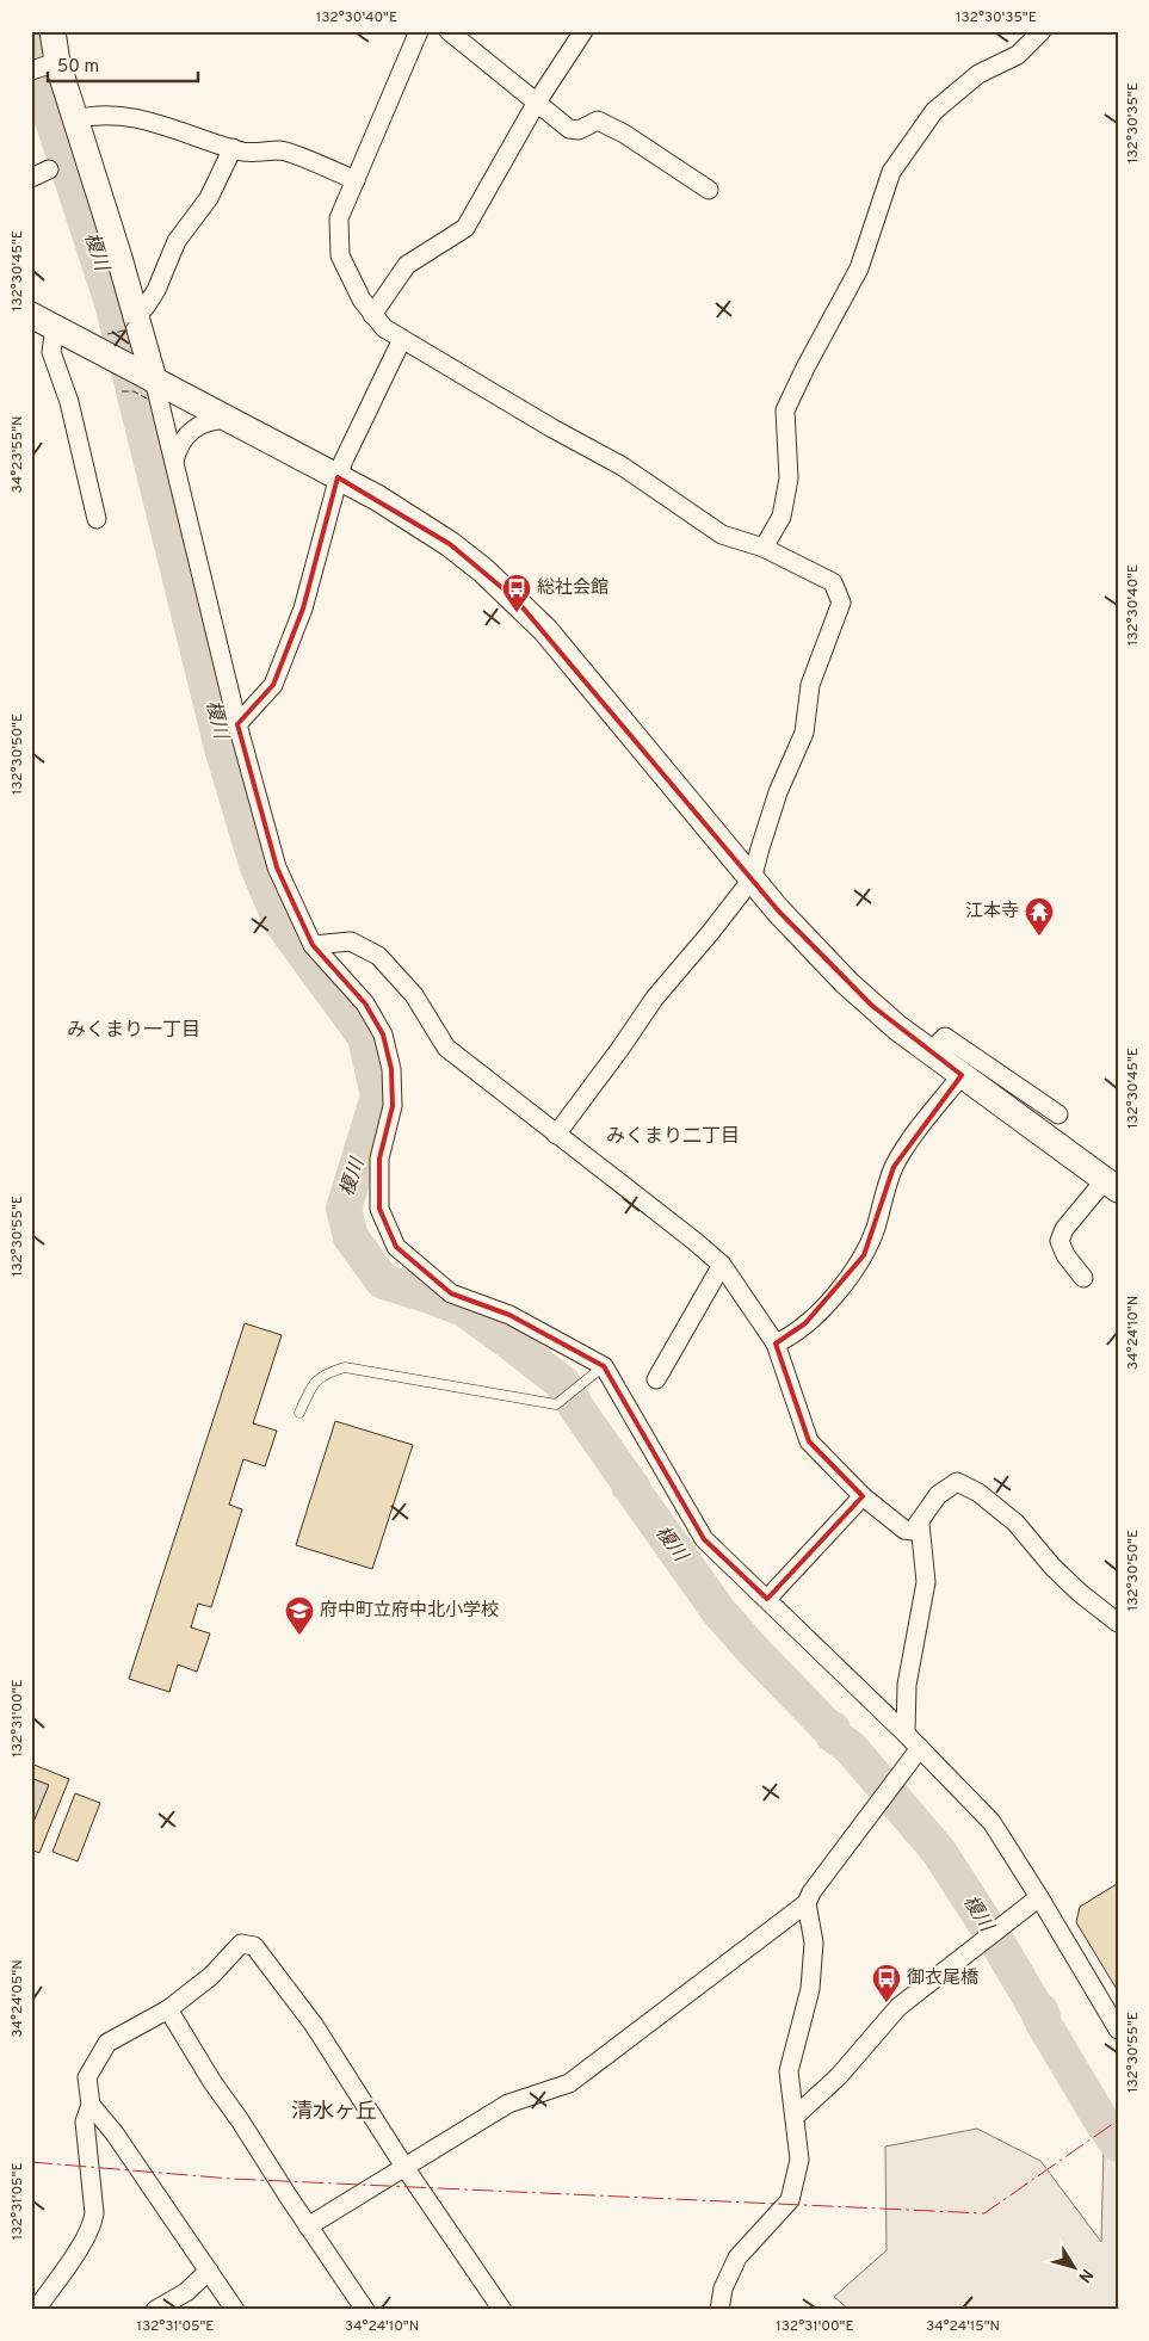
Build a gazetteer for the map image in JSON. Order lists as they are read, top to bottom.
{
  "districts": ["みくまり一丁目", "みくまり二丁目", "清水ヶ丘"],
  "water": ["榎川"],
  "places": {
    "bus stop": ["総社会館", "御衣尾橋"],
    "temple": ["江本寺"],
    "school or university": ["府中町立府中北小学校"]
  },
  "scale_bar": "50 m",
  "north": "bottom right",
  "coordinates": [
    "132°30'40\"E",
    "132°30'35\"E",
    "132°30'45\"E",
    "34°23'55\"N",
    "132°30'50\"E",
    "132°30'55\"E",
    "34°24'10\"N",
    "132°31'00\"E",
    "34°24'05\"N",
    "132°31'05\"E",
    "34°24'15\"N"
  ]
}
